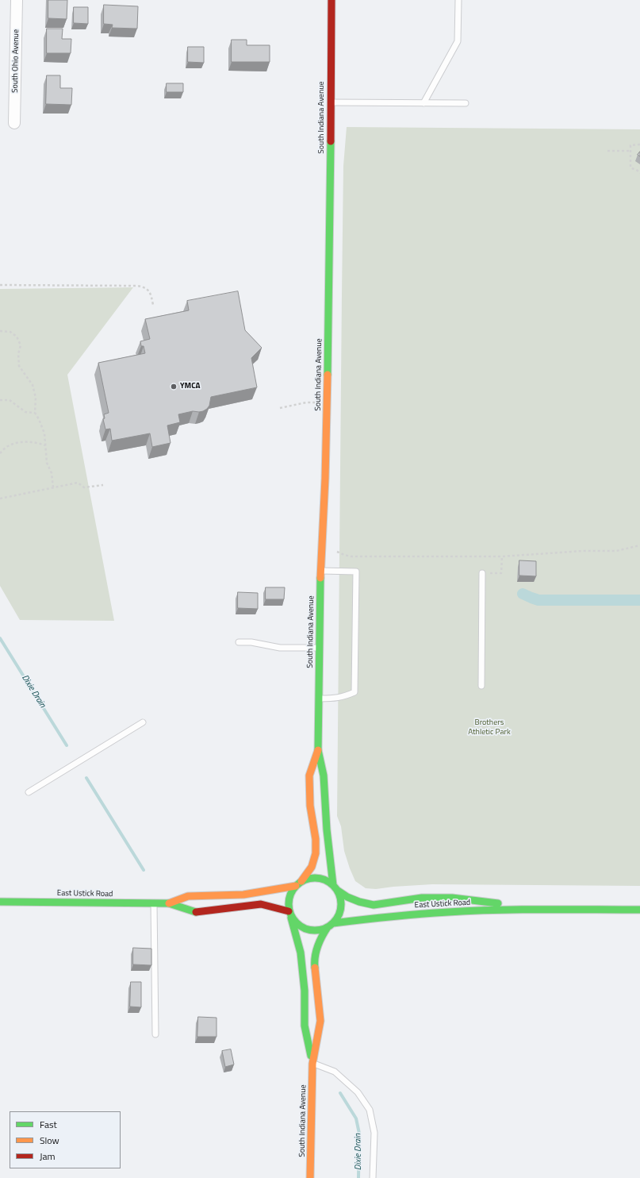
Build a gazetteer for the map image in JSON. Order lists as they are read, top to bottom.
{
  "streets": {
    "main road": ["South Indiana Avenue", "East Ustick Road"],
    "street": ["South Ohio Avenue"]
  },
  "crossings": [
    ["South Indiana Avenue", "East Ustick Road"]
  ],
  "water": ["Dixie Drain"],
  "parks": ["Brothers Athletic Park"],
  "places": ["YMCA"],
  "legend": ["Fast", "Slow", "Jam"]
}
